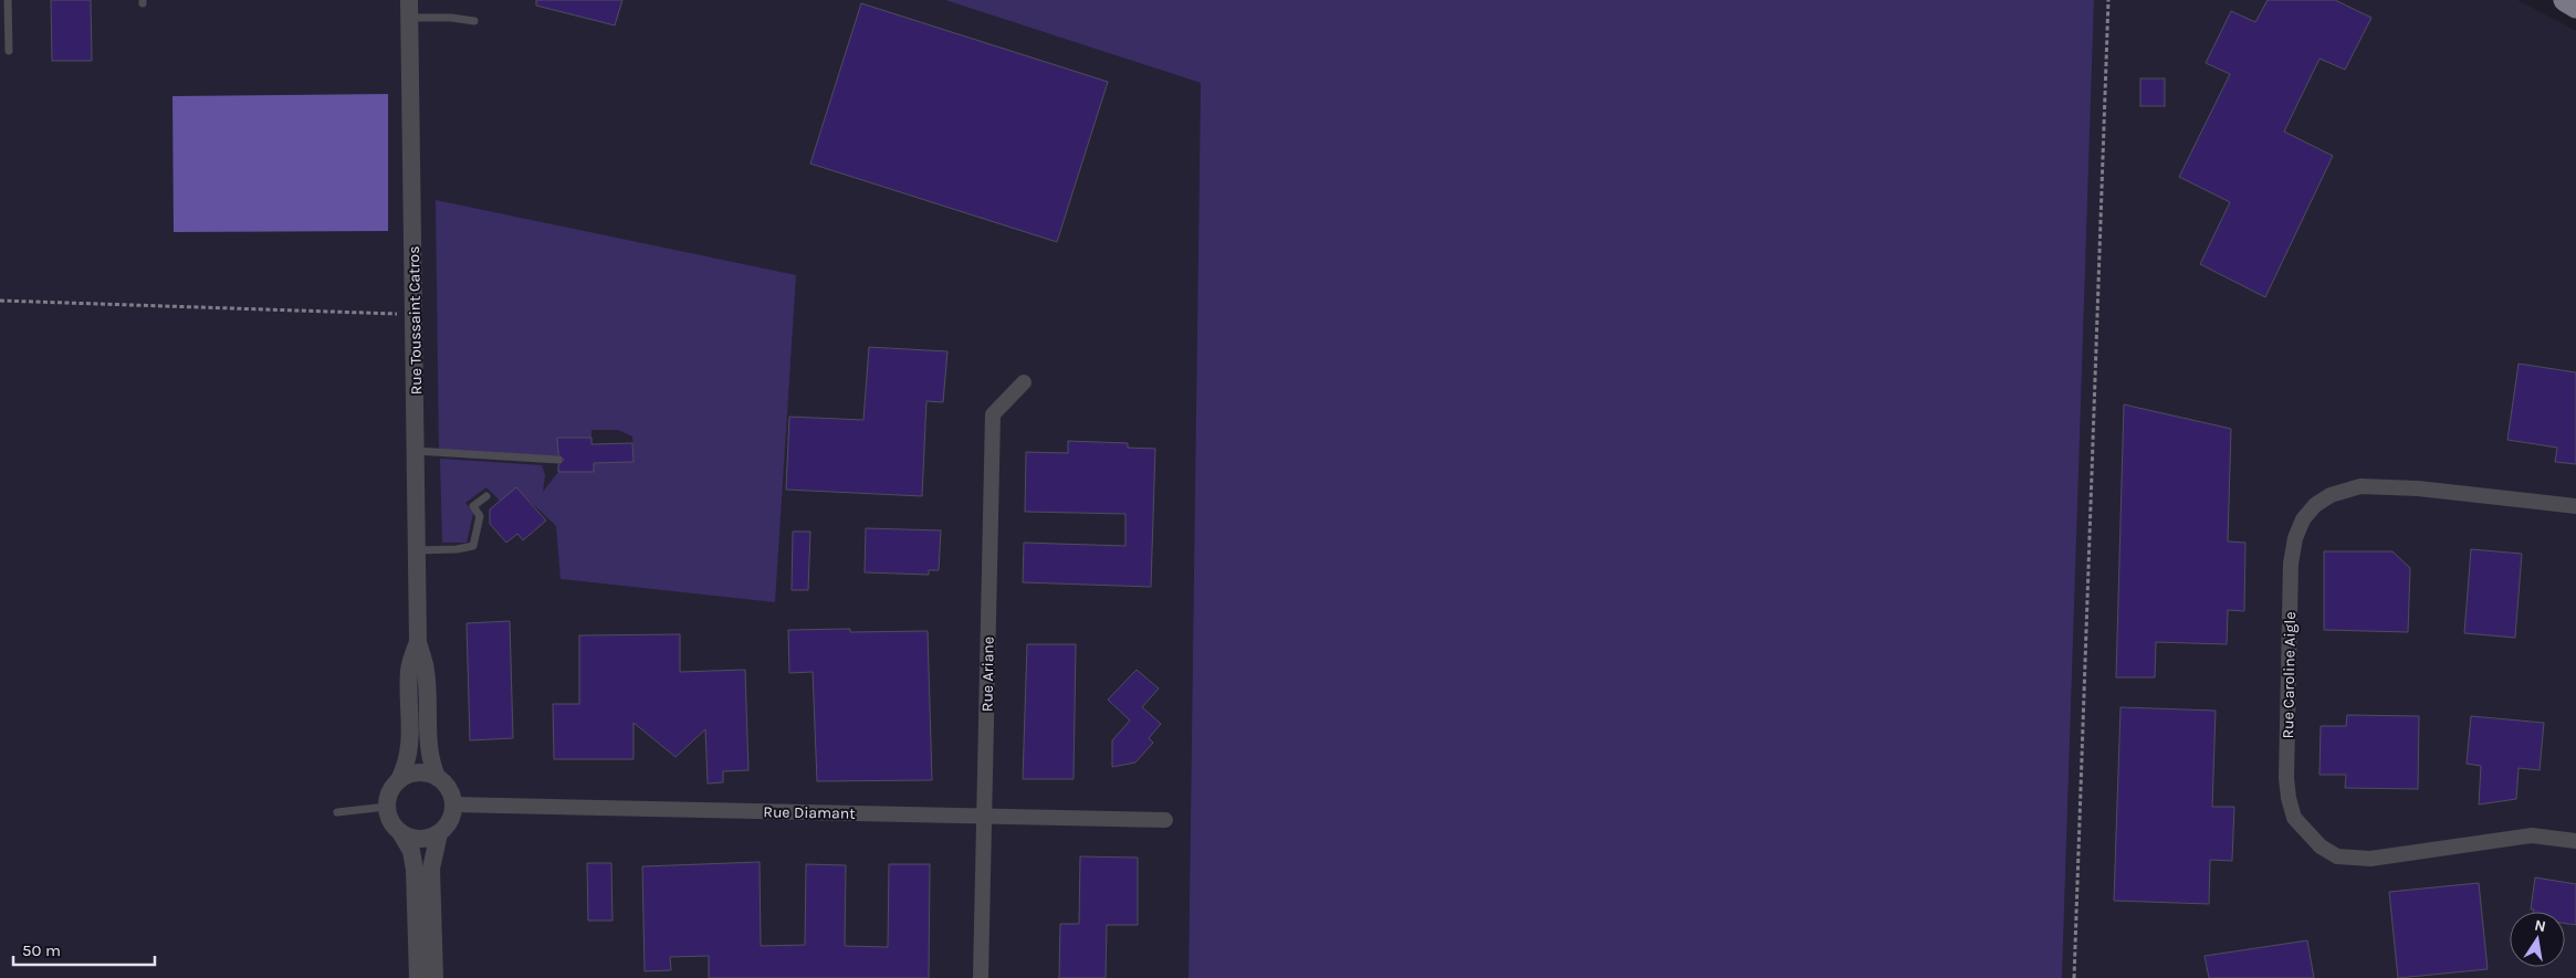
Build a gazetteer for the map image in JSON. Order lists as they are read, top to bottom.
{
  "streets": {
    "street": [
      "Rue Toussaint Catros",
      "Rue Ariane",
      "Rue Caroline Aigle",
      "Rue Diamant"
    ]
  },
  "crossings": [
    ["Rue Toussaint Catros", "Rue Diamant"],
    ["Rue Ariane", "Rue Diamant"]
  ],
  "scale_bar": "50 m",
  "north": "top"
}
